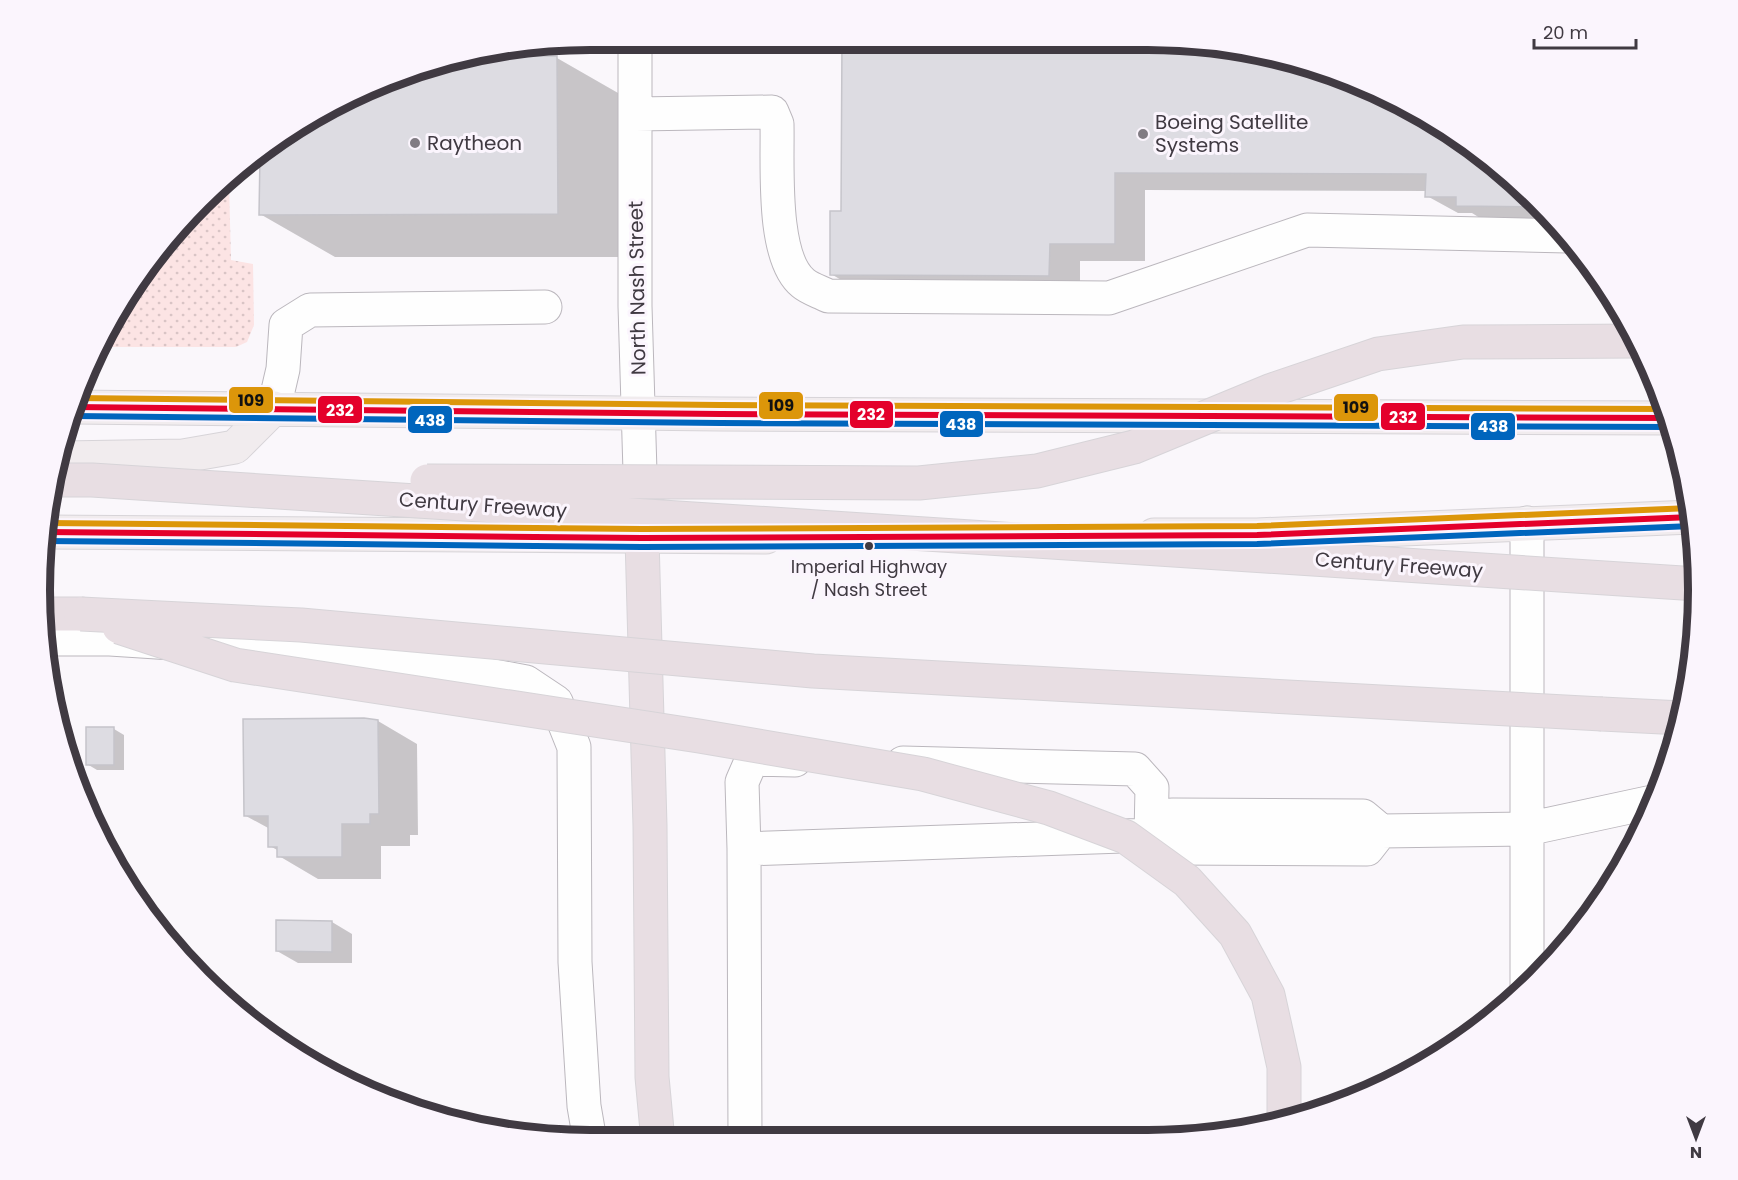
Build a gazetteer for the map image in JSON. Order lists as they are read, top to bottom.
{
  "streets": {
    "highway": ["Century Freeway"],
    "street": ["North Nash Street"]
  },
  "places": ["Boeing Satellite Systems", "Raytheon", "Imperial Highway / Nash Street"],
  "lines": ["transit line 109", "transit line 232", "transit line 438"],
  "scale_bar": "20 m",
  "north": "bottom"
}
